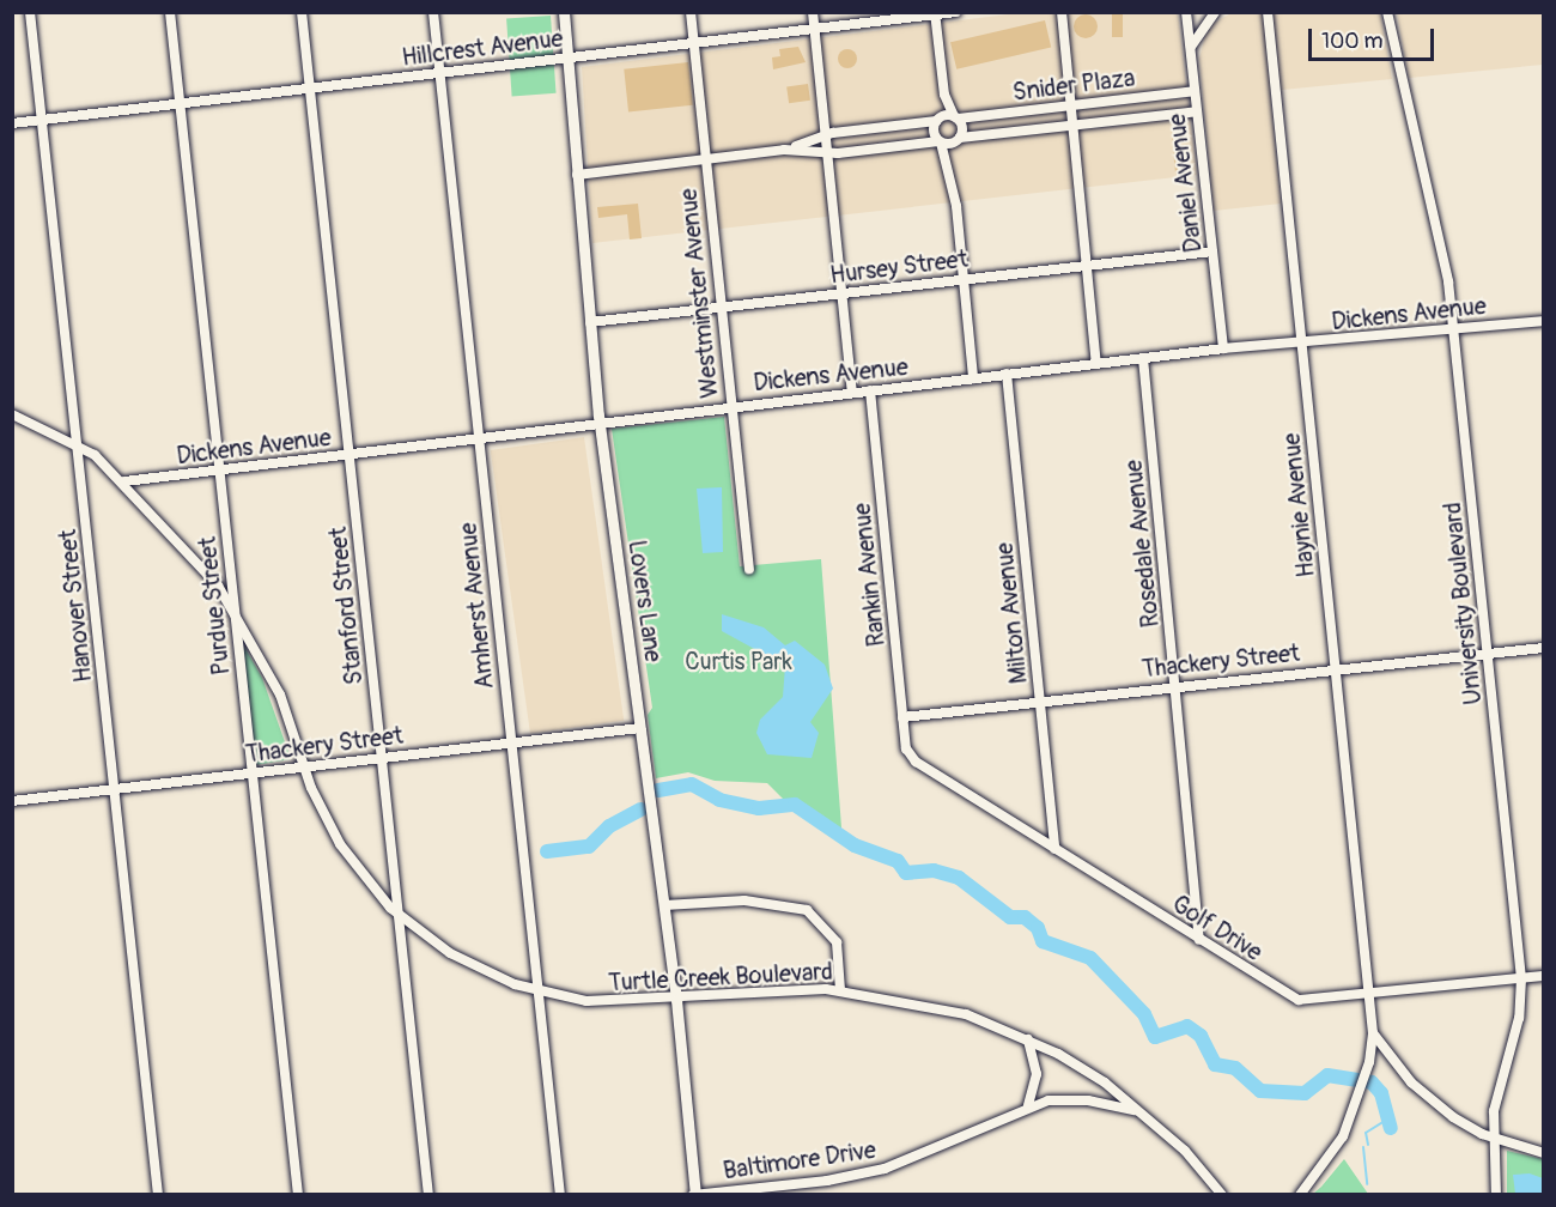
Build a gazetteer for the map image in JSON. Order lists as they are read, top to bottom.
{
  "streets": {
    "main road": ["Lovers Lane"],
    "street": [
      "Hillcrest Avenue",
      "Snider Plaza",
      "Daniel Avenue",
      "Hursey Street",
      "Westminster Avenue",
      "Dickens Avenue",
      "Haynie Avenue",
      "Rosedale Avenue",
      "Rankin Avenue",
      "University Boulevard",
      "Hanover Street",
      "Purdue Street",
      "Stanford Street",
      "Amherst Avenue",
      "Milton Avenue",
      "Thackery Street",
      "Golf Drive",
      "Turtle Creek Boulevard",
      "Baltimore Drive"
    ]
  },
  "crossings": [
    ["Hillcrest Avenue", "Westminster Avenue"],
    ["Hillcrest Avenue", "Lovers Lane"],
    ["Hillcrest Avenue", "Hanover Street"],
    ["Hillcrest Avenue", "Purdue Street"],
    ["Hillcrest Avenue", "Stanford Street"],
    ["Hillcrest Avenue", "Amherst Avenue"],
    ["Snider Plaza", "Daniel Avenue"],
    ["Daniel Avenue", "Hursey Street"],
    ["Daniel Avenue", "Dickens Avenue"],
    ["Hursey Street", "Westminster Avenue"],
    ["Hursey Street", "Lovers Lane"],
    ["Westminster Avenue", "Dickens Avenue"],
    ["Dickens Avenue", "Haynie Avenue"],
    ["Dickens Avenue", "Rosedale Avenue"],
    ["Dickens Avenue", "Rankin Avenue"],
    ["Dickens Avenue", "Lovers Lane"],
    ["Dickens Avenue", "University Boulevard"],
    ["Dickens Avenue", "Purdue Street"],
    ["Dickens Avenue", "Stanford Street"],
    ["Dickens Avenue", "Amherst Avenue"],
    ["Dickens Avenue", "Milton Avenue"],
    ["Dickens Avenue", "Turtle Creek Boulevard"],
    ["Haynie Avenue", "Thackery Street"],
    ["Haynie Avenue", "Golf Drive"],
    ["Rosedale Avenue", "Thackery Street"],
    ["Rosedale Avenue", "Golf Drive"],
    ["Rankin Avenue", "Thackery Street"],
    ["Rankin Avenue", "Golf Drive"],
    ["Lovers Lane", "Thackery Street"],
    ["Lovers Lane", "Turtle Creek Boulevard"],
    ["Lovers Lane", "Baltimore Drive"],
    ["University Boulevard", "Thackery Street"],
    ["University Boulevard", "Golf Drive"],
    ["Hanover Street", "Thackery Street"],
    ["Hanover Street", "Turtle Creek Boulevard"],
    ["Purdue Street", "Thackery Street"],
    ["Purdue Street", "Turtle Creek Boulevard"],
    ["Stanford Street", "Thackery Street"],
    ["Stanford Street", "Turtle Creek Boulevard"],
    ["Amherst Avenue", "Thackery Street"],
    ["Amherst Avenue", "Turtle Creek Boulevard"],
    ["Milton Avenue", "Thackery Street"],
    ["Milton Avenue", "Golf Drive"],
    ["Thackery Street", "Turtle Creek Boulevard"],
    ["Turtle Creek Boulevard", "Baltimore Drive"]
  ],
  "parks": ["Curtis Park"],
  "scale_bar": "100 m"
}
